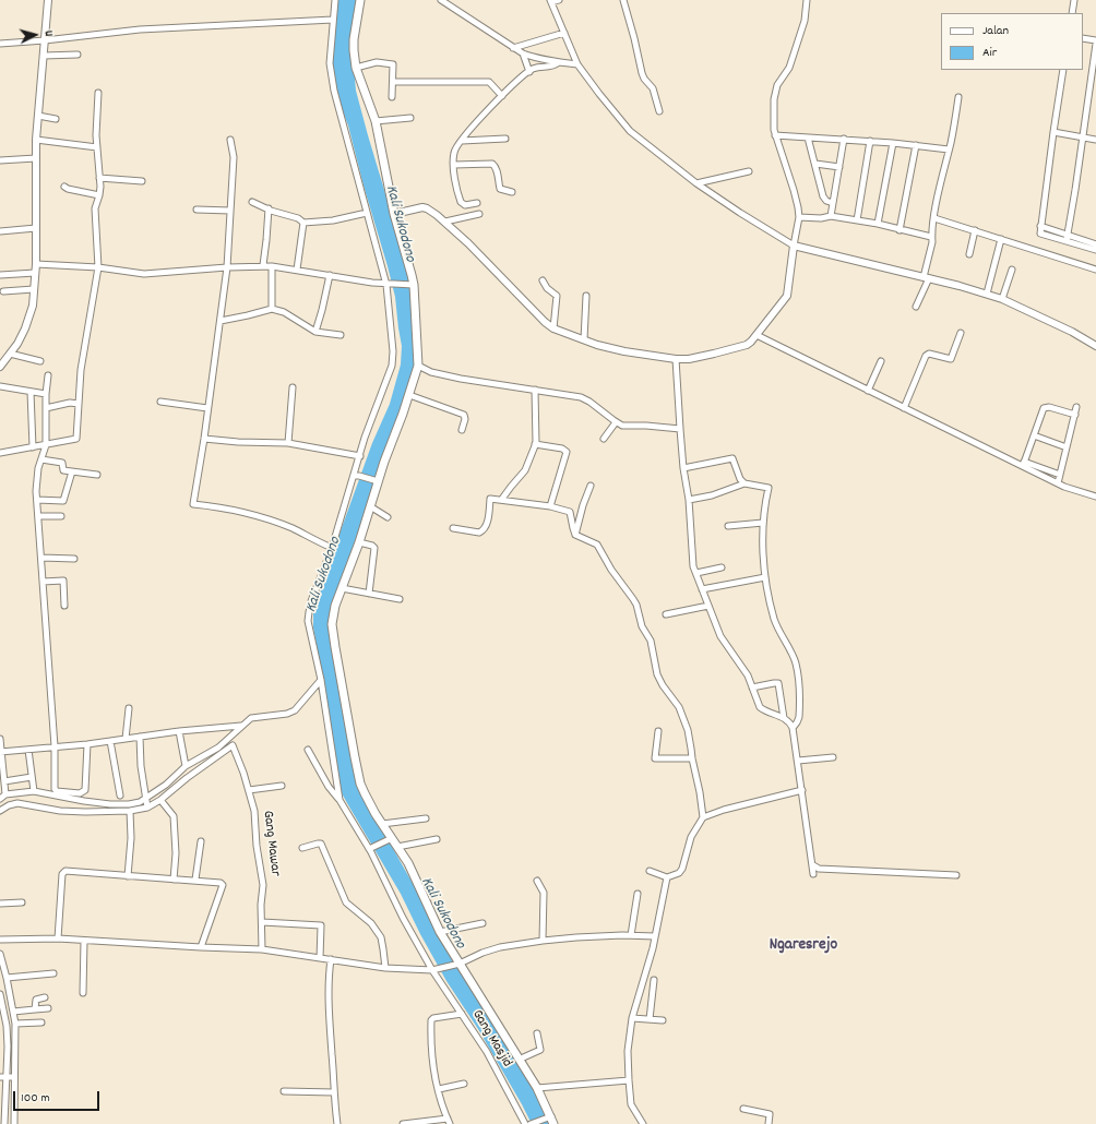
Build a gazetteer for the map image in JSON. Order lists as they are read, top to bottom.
{
  "streets": {
    "street": ["Gang Mawar", "Gang Masjid"]
  },
  "districts": ["Ngaresrejo"],
  "water": ["Kali Sukodono"],
  "legend": ["Jalan", "Air"],
  "scale_bar": "100 m",
  "north": "right"
}
